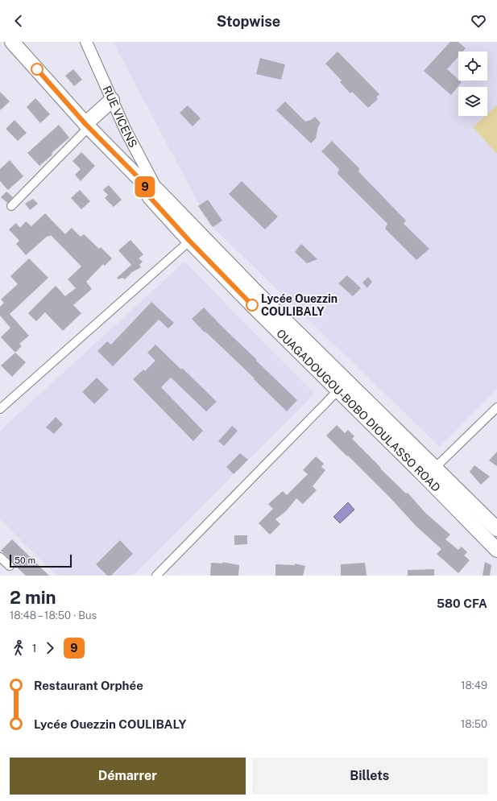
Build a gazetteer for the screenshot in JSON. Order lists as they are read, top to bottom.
{
  "streets": {
    "highway": ["OUAGADOUGOU-BOBO DIOULASSO ROAD"],
    "street": ["RUE VICENS"]
  },
  "crossings": [
    ["RUE VICENS", "OUAGADOUGOU-BOBO DIOULASSO ROAD"]
  ],
  "places": ["Lycée Ouezzin COULIBALY"],
  "lines": ["bus line 9"],
  "scale_bar": "50 m",
  "page": {
    "header": "Stopwise",
    "on_map": "9",
    "scale": "50 m",
    "heading": ["2 min", "18:48 – 18:50 · Bus", "580 CFA"],
    "legs": ["1", "9"],
    "list": [
      {
        "name": "Restaurant Orphée",
        "value": "18:49"
      },
      {
        "name": "Lycée Ouezzin COULIBALY",
        "value": "18:50"
      }
    ],
    "buttons": ["Démarrer", "Billets"]
  }
}
